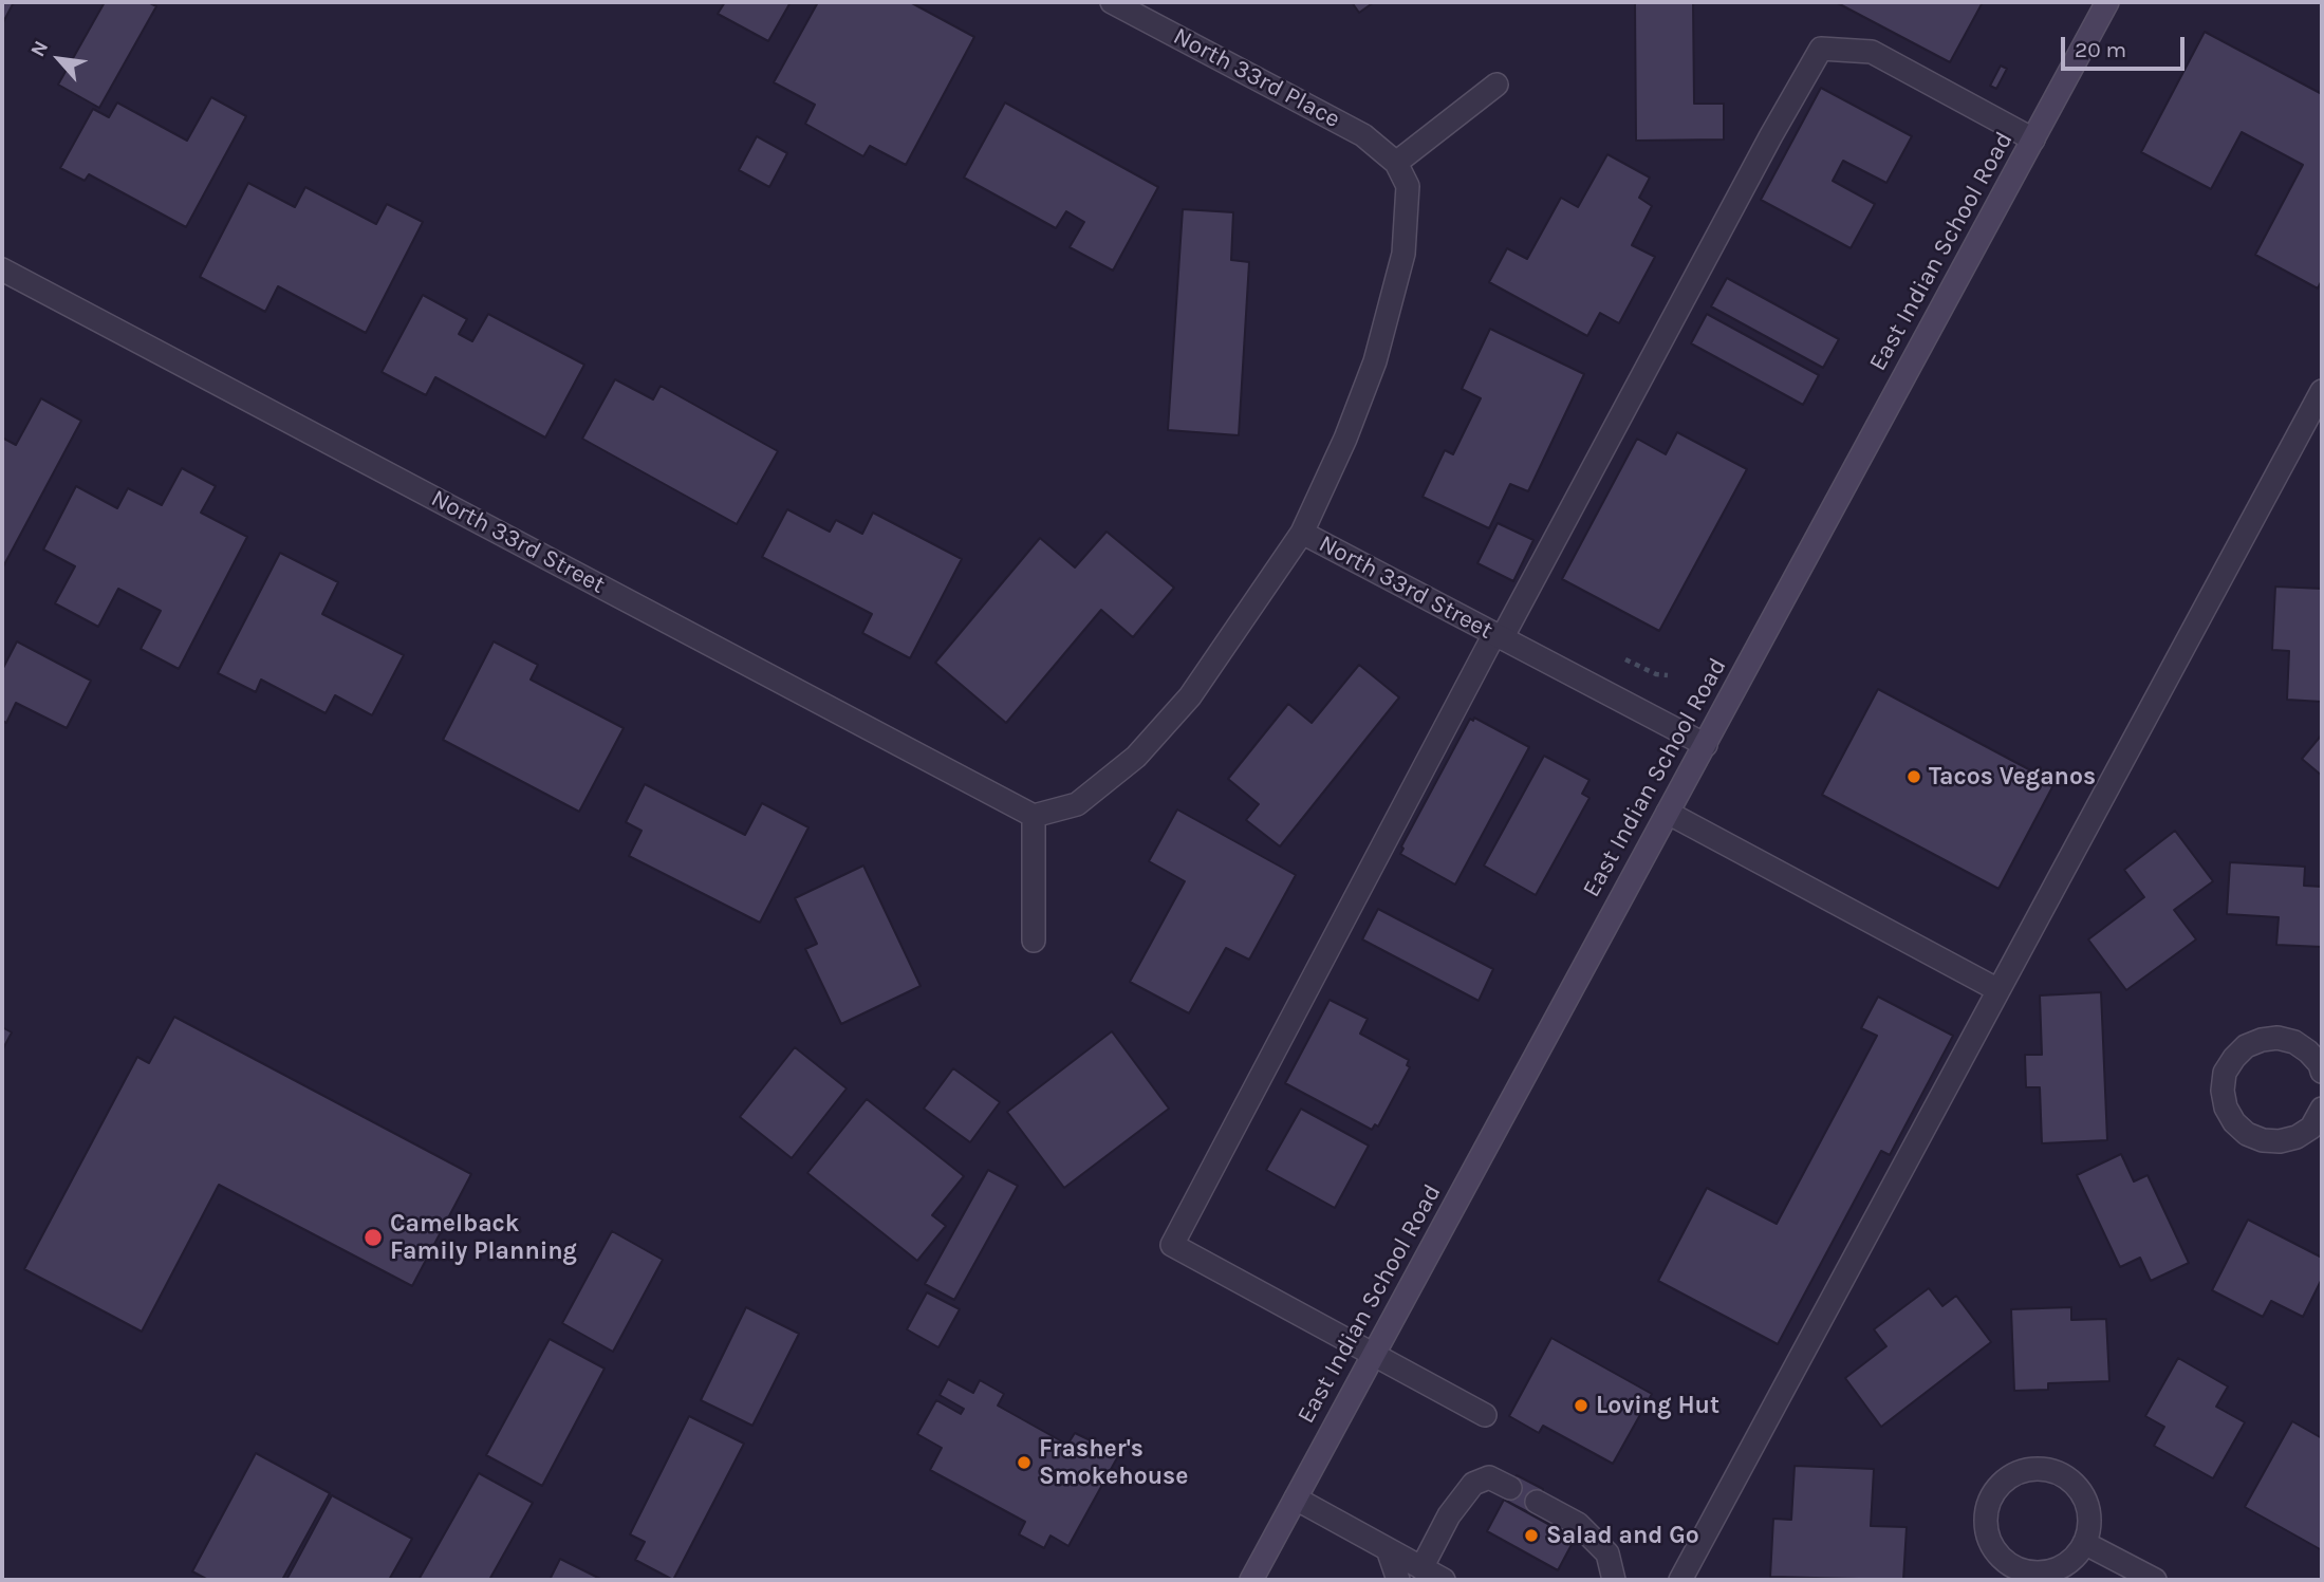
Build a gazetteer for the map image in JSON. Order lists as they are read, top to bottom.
{
  "streets": {
    "main road": ["East Indian School Road"],
    "street": ["North 33rd Place", "North 33rd Street"]
  },
  "crossings": [
    ["East Indian School Road", "North 33rd Street"]
  ],
  "places": [
    "Tacos Veganos",
    "Camelback Family Planning",
    "Loving Hut",
    "Frasher's Smokehouse",
    "Salad and Go"
  ],
  "scale_bar": "20 m",
  "north": "top left"
}
